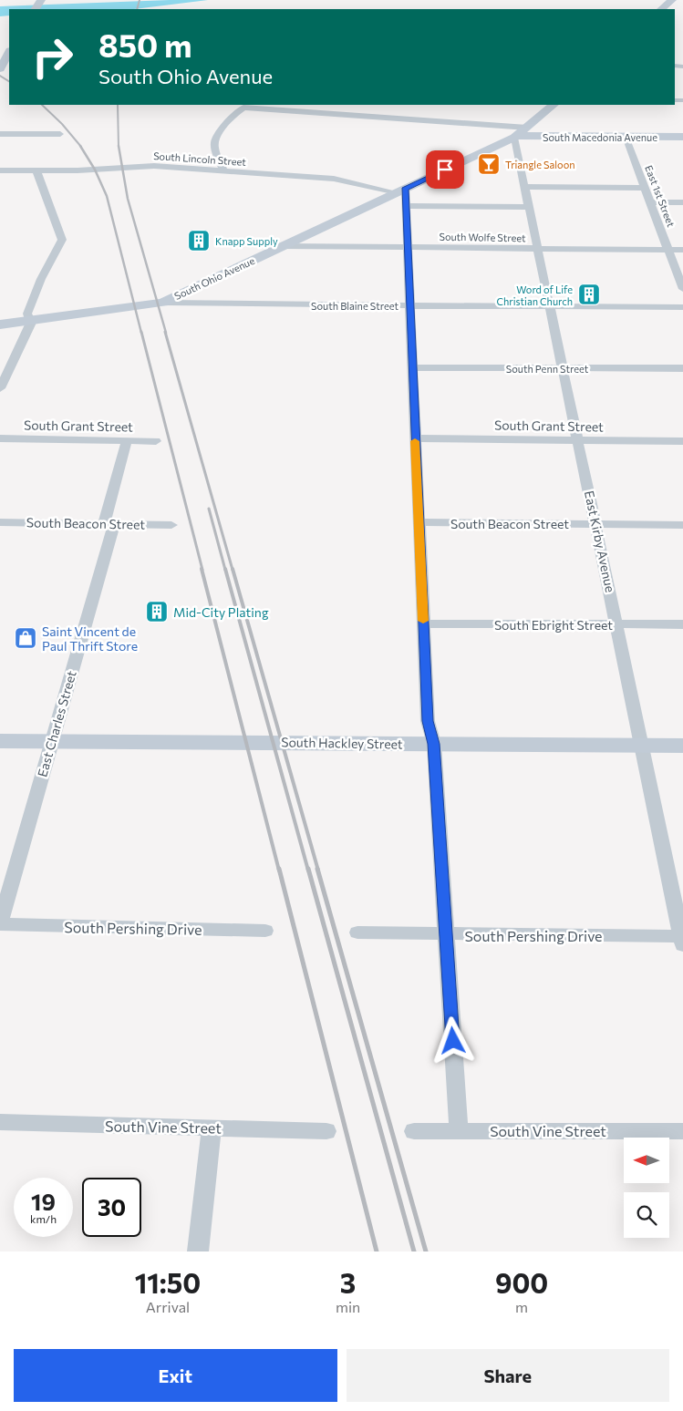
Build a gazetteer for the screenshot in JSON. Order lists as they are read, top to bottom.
{
  "streets": {
    "street": [
      "South Macedonia Avenue",
      "South Lincoln Street",
      "East 1st Street",
      "South Wolfe Street",
      "South Ohio Avenue",
      "South Blaine Street",
      "South Penn Street",
      "South Grant Street",
      "South Beacon Street",
      "East Kirby Avenue",
      "South Ebright Street",
      "East Charles Street",
      "South Hackley Street",
      "South Pershing Drive",
      "South Vine Street"
    ]
  },
  "crossings": [
    ["South Macedonia Avenue", "East 1st Street"],
    ["South Macedonia Avenue", "South Ohio Avenue"],
    ["South Macedonia Avenue", "East Kirby Avenue"],
    ["South Lincoln Street", "South Ohio Avenue"],
    ["East 1st Street", "South Wolfe Street"],
    ["South Wolfe Street", "South Ohio Avenue"],
    ["South Wolfe Street", "East Kirby Avenue"],
    ["South Ohio Avenue", "South Blaine Street"],
    ["South Ohio Avenue", "East Kirby Avenue"],
    ["South Blaine Street", "East Kirby Avenue"],
    ["South Penn Street", "East Kirby Avenue"],
    ["South Grant Street", "East Kirby Avenue"],
    ["South Grant Street", "East Charles Street"],
    ["South Beacon Street", "East Kirby Avenue"],
    ["South Beacon Street", "East Charles Street"],
    ["East Kirby Avenue", "South Ebright Street"],
    ["East Kirby Avenue", "South Hackley Street"],
    ["East Kirby Avenue", "South Pershing Drive"],
    ["East Charles Street", "South Hackley Street"],
    ["East Charles Street", "South Pershing Drive"]
  ],
  "places": {
    "bar": ["Triangle Saloon"],
    "building": ["Knapp Supply", "Word of Life Christian Church", "Mid-City Plating"],
    "shop": ["Saint Vincent de Paul Thrift Store"]
  },
  "north": "left",
  "page": {
    "turn": ["850 m", "South Ohio Avenue"],
    "speed": "19 km/h",
    "limit": "30",
    "eta": [
      "11:50",
      "Arrival",
      "3",
      "min",
      "900",
      "m"
    ],
    "buttons": ["Exit", "Share"]
  }
}
